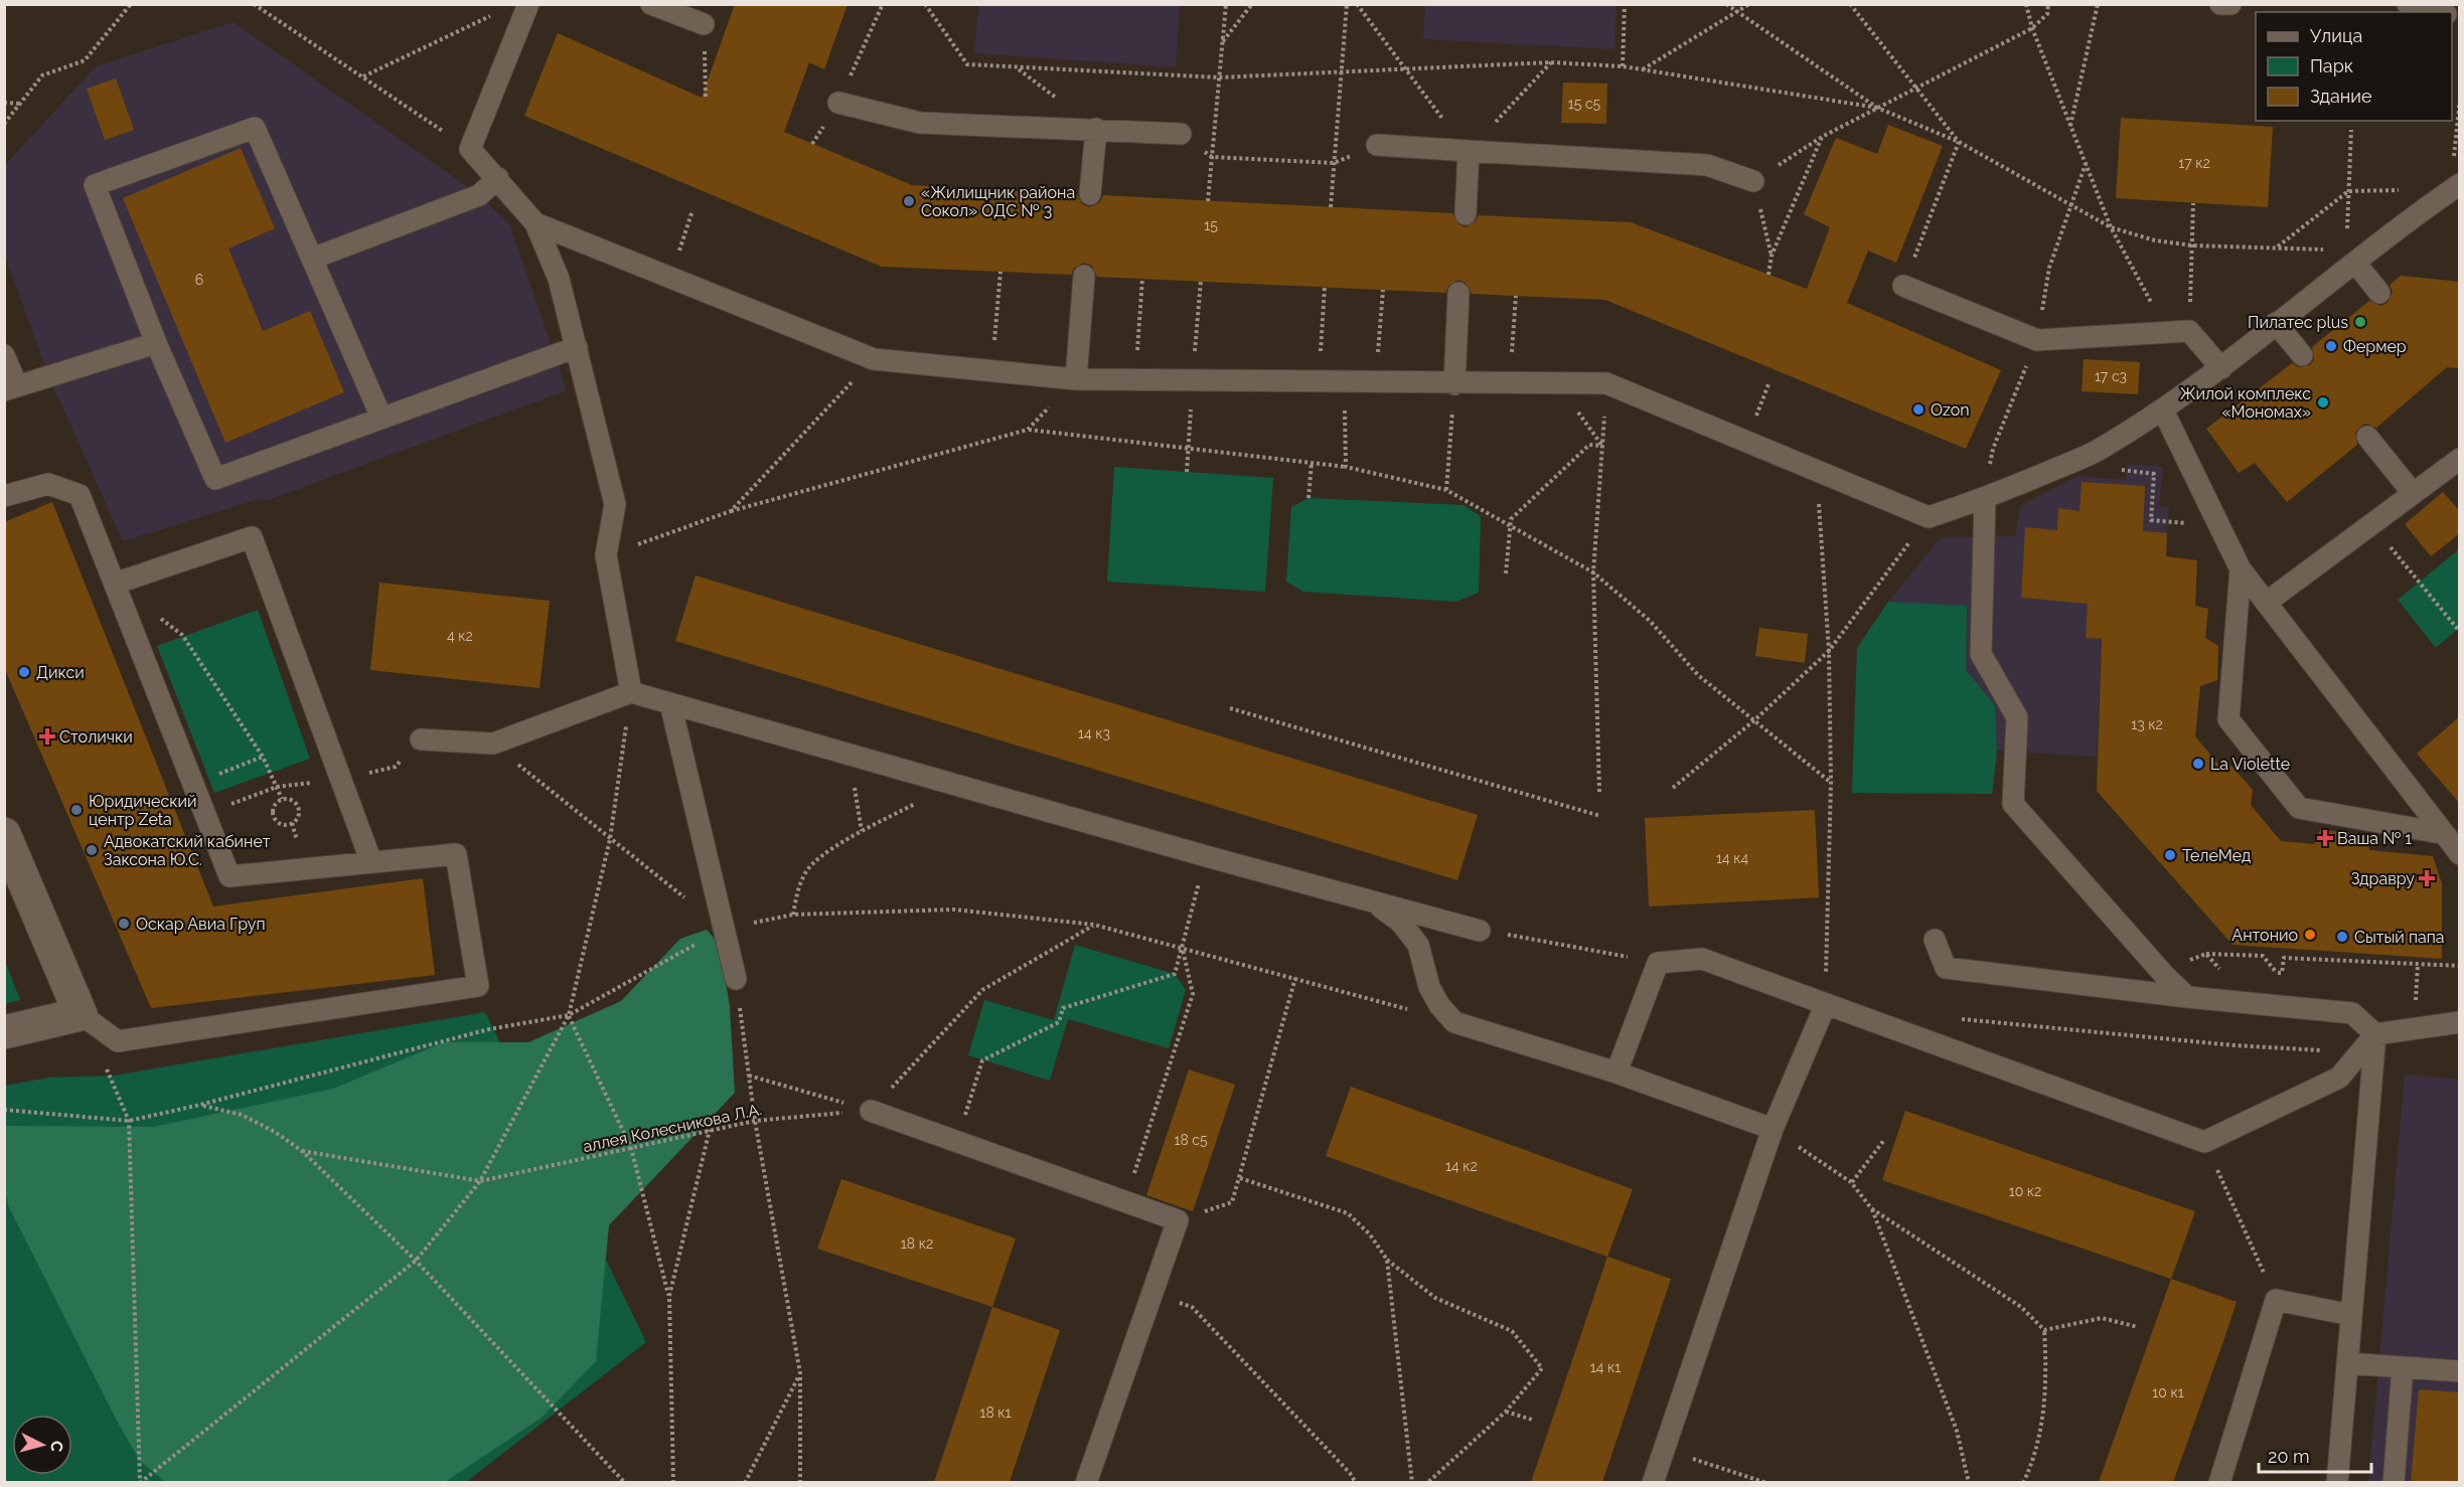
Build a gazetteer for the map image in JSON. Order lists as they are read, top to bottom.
{
  "streets": {
    "path": ["аллея Колесникова Л.А."]
  },
  "places": {
    "other": [
      "«Жилищник района Сокол» ОДС № 3",
      "Пилатес plus",
      "Фермер",
      "Жилой комплекс «Мономах»",
      "Ozon",
      "Дикси",
      "La Violette",
      "Юридический центр Zeta",
      "Адвокатский кабинет Заксона Ю.С.",
      "ТелеМед",
      "Оскар Авиа Груп",
      "Антонио",
      "Сытый папа"
    ],
    "health": ["Столички", "Ваша № 1", "Здравру"]
  },
  "house_numbers": [
    "15 с5",
    "17 к2",
    "15",
    "6",
    "17 с3",
    "4 к2",
    "13 к2",
    "14 к3",
    "14 к4",
    "18 с5",
    "14 к2",
    "10 к2",
    "18 к2",
    "14 к1",
    "10 к1",
    "18 к1"
  ],
  "legend": ["Улица", "Парк", "Здание"],
  "scale_bar": "20 m",
  "north": "right"
}
